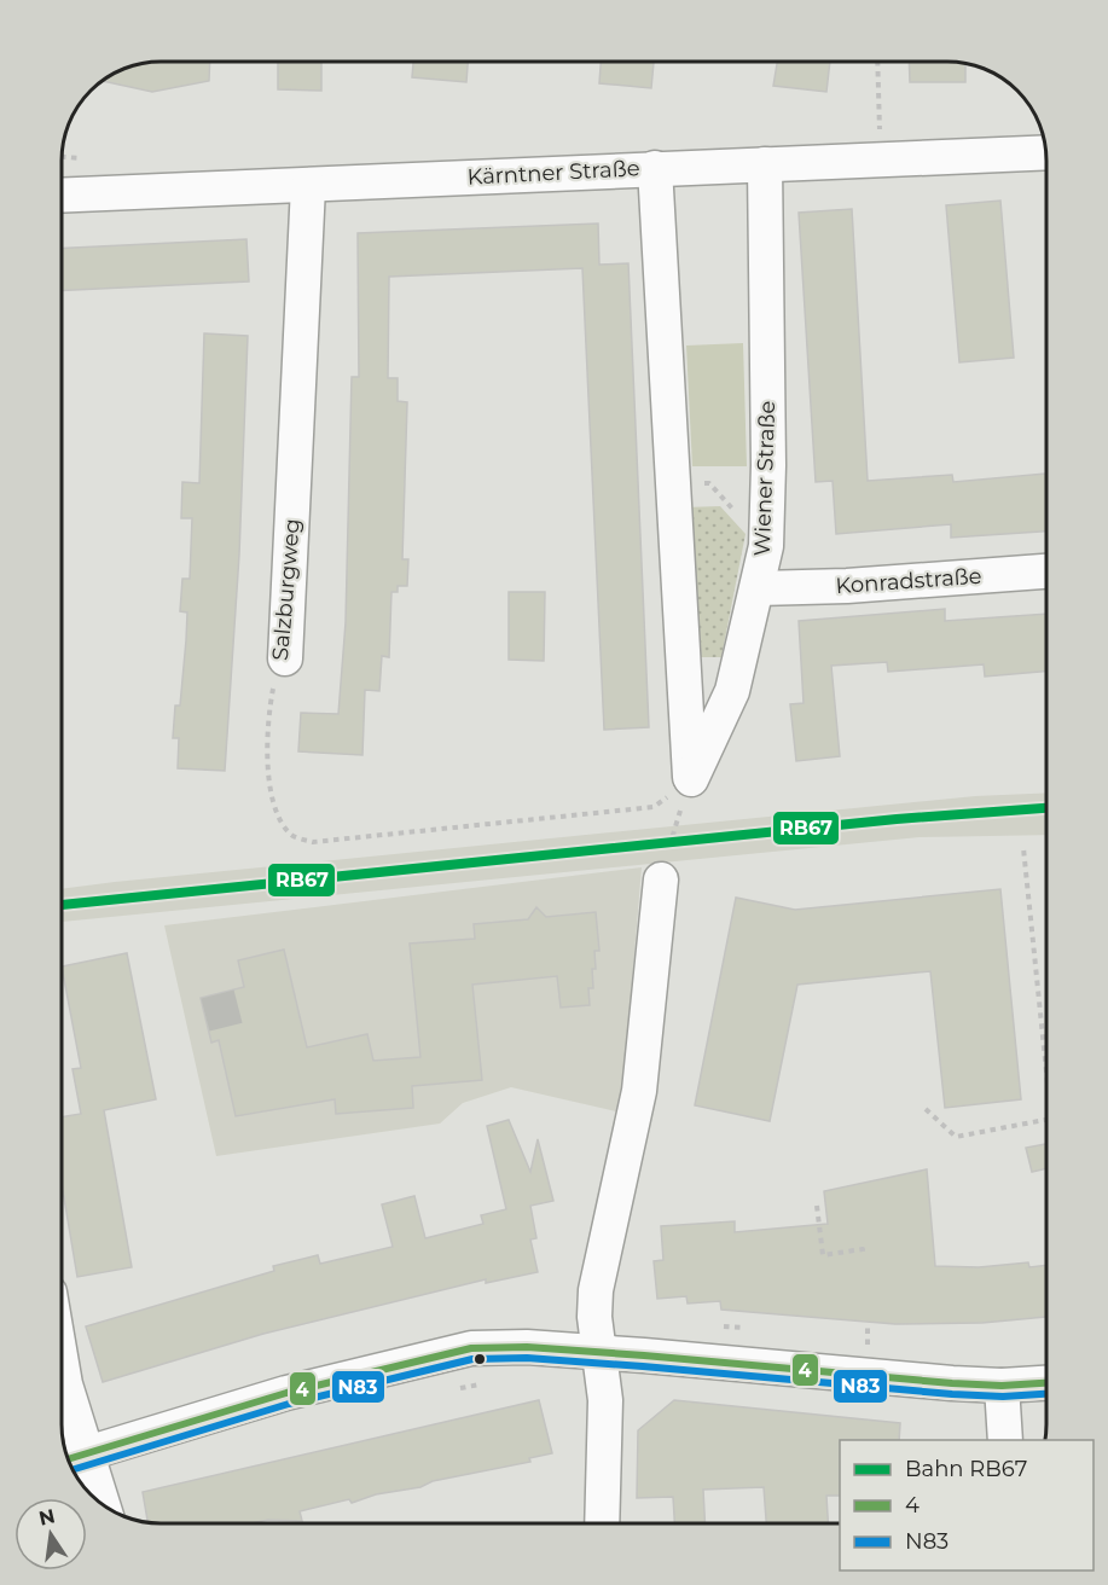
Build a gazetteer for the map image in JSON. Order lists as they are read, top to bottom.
{
  "streets": {
    "street": [
      "Kärntner Straße",
      "Wiener Straße",
      "Konradstraße",
      "Salzburgweg"
    ]
  },
  "crossings": [
    ["Kärntner Straße", "Wiener Straße"],
    ["Kärntner Straße", "Salzburgweg"],
    ["Wiener Straße", "Konradstraße"],
    ["Wiener Straße", "Salzburgweg"]
  ],
  "lines": ["rail line RB67", "transit line 4", "transit line N83"],
  "legend": ["Bahn RB67", "4", "N83"],
  "north": "top"
}
